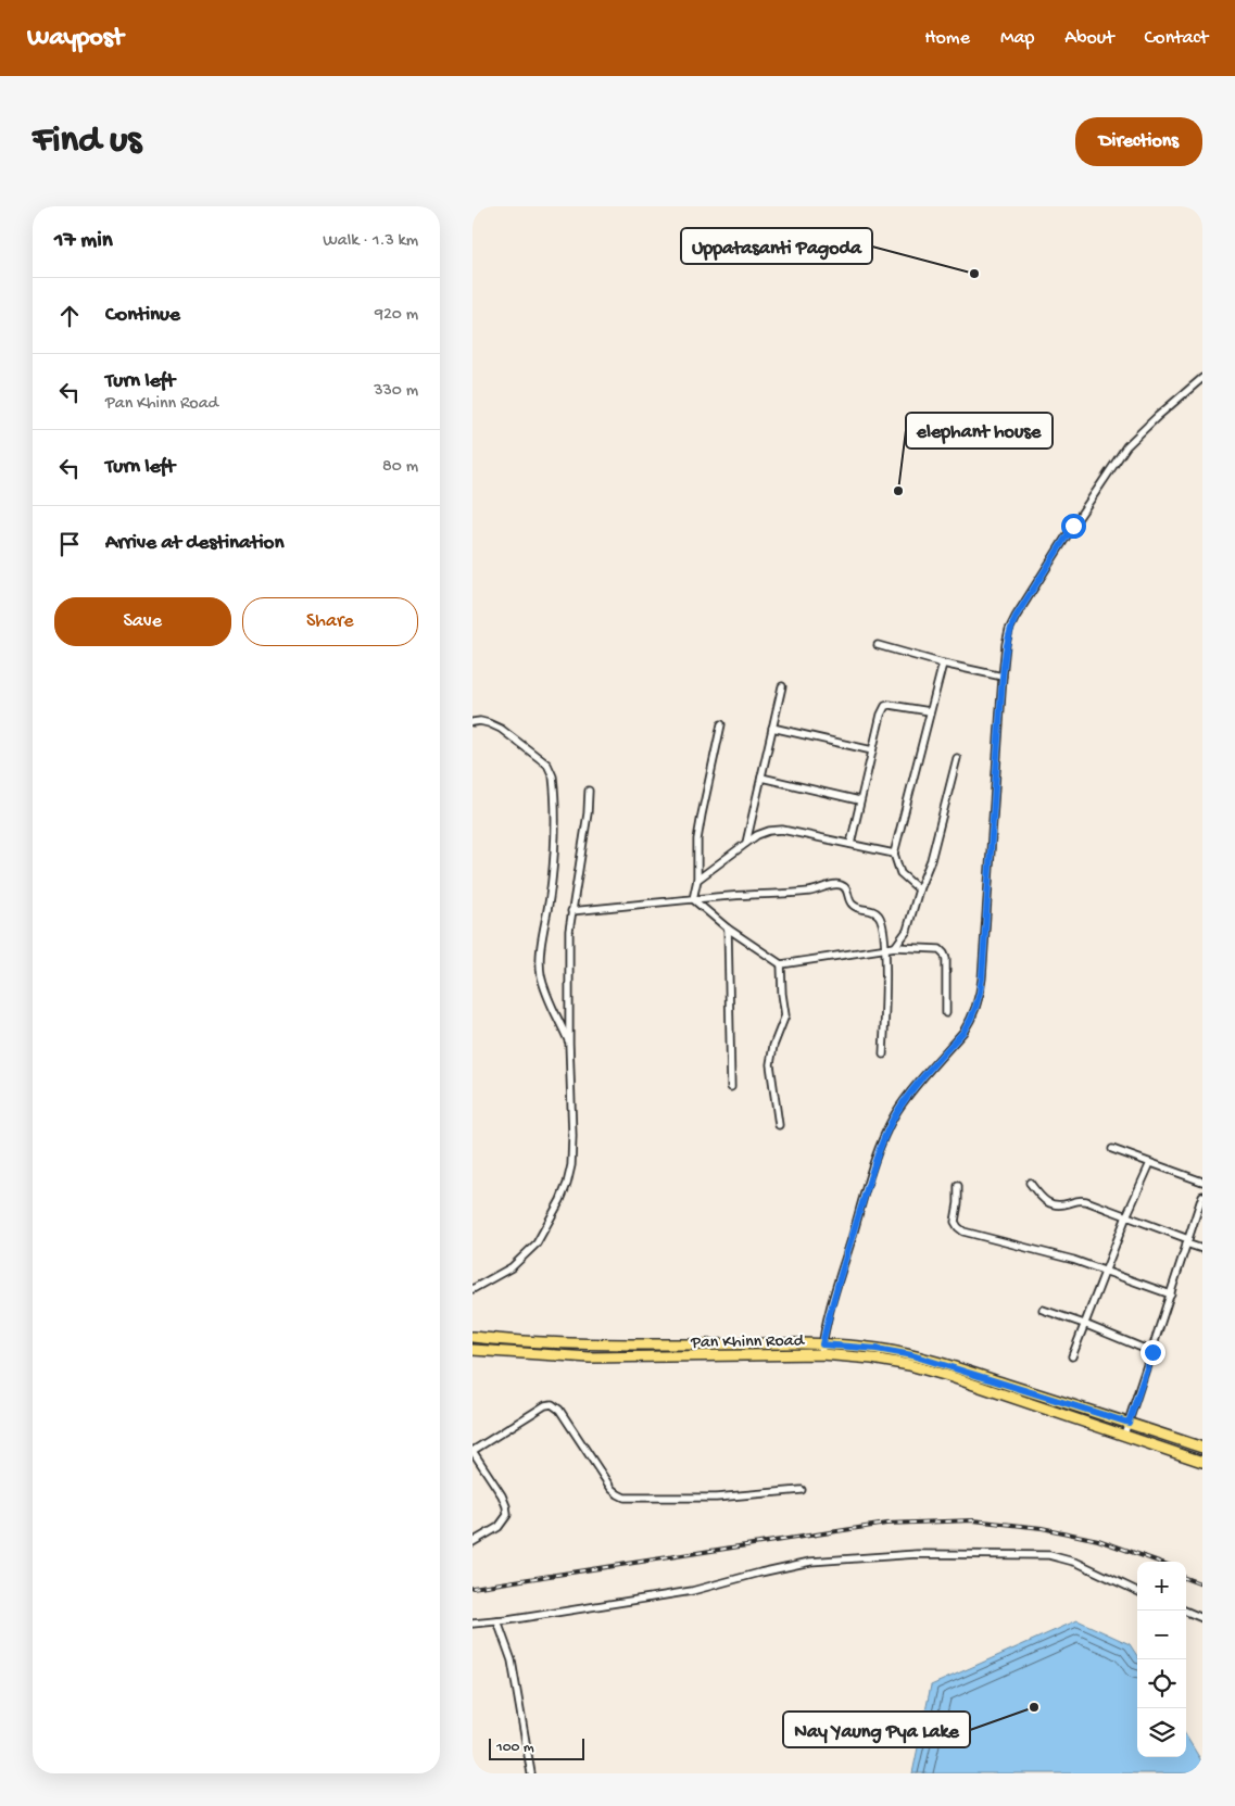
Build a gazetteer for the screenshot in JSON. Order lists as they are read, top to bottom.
{
  "streets": {
    "main road": ["Pan Khinn Road"]
  },
  "places": ["Uppatasanti Pagoda", "elephant house", "Nay Yaung Pya Lake"],
  "scale_bar": "100 m",
  "page": {
    "header": "Waypost",
    "nav": [
      "Home",
      "Map",
      "About",
      "Contact"
    ],
    "buttons": [
      "Directions",
      ["Save", "Share"]
    ],
    "title": "Find us",
    "heading": ["17 min", "Walk · 1.3 km"],
    "list": [
      ["Continue", "920 m"],
      ["Turn left", "Pan Khinn Road", "330 m"],
      ["Turn left", "80 m"],
      "Arrive at destination"
    ],
    "map_buttons": ["+", "−"],
    "scale": "100 m"
  }
}
